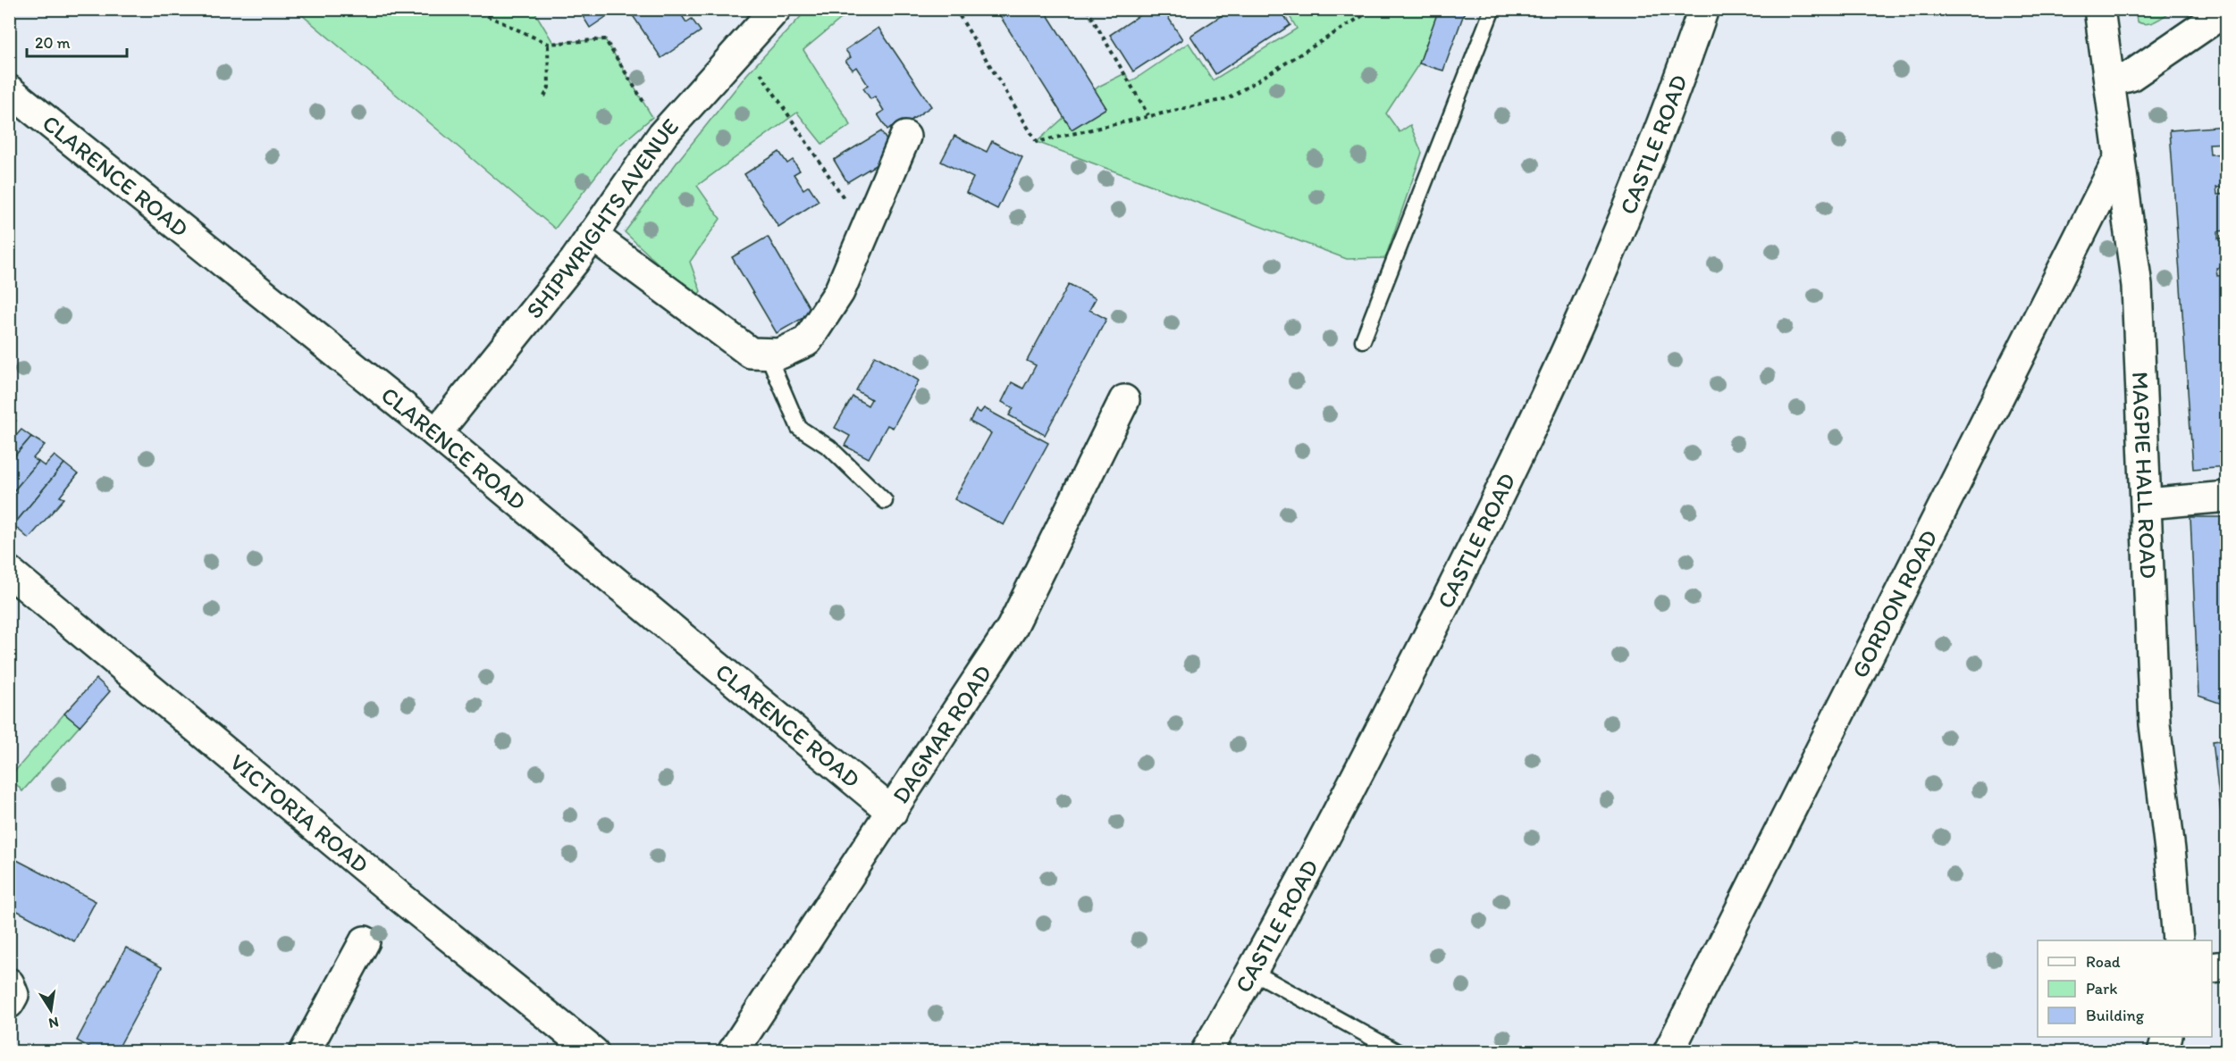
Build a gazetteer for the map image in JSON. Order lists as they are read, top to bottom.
{
  "streets": {
    "street": [
      "CASTLE ROAD",
      "CLARENCE ROAD",
      "SHIPWRIGHTS AVENUE",
      "MAGPIE HALL ROAD",
      "GORDON ROAD",
      "DAGMAR ROAD",
      "VICTORIA ROAD"
    ]
  },
  "crossings": [
    ["CLARENCE ROAD", "SHIPWRIGHTS AVENUE"],
    ["CLARENCE ROAD", "DAGMAR ROAD"],
    ["MAGPIE HALL ROAD", "GORDON ROAD"]
  ],
  "legend": ["Road", "Park", "Building"],
  "scale_bar": "20 m",
  "north": "bottom"
}
